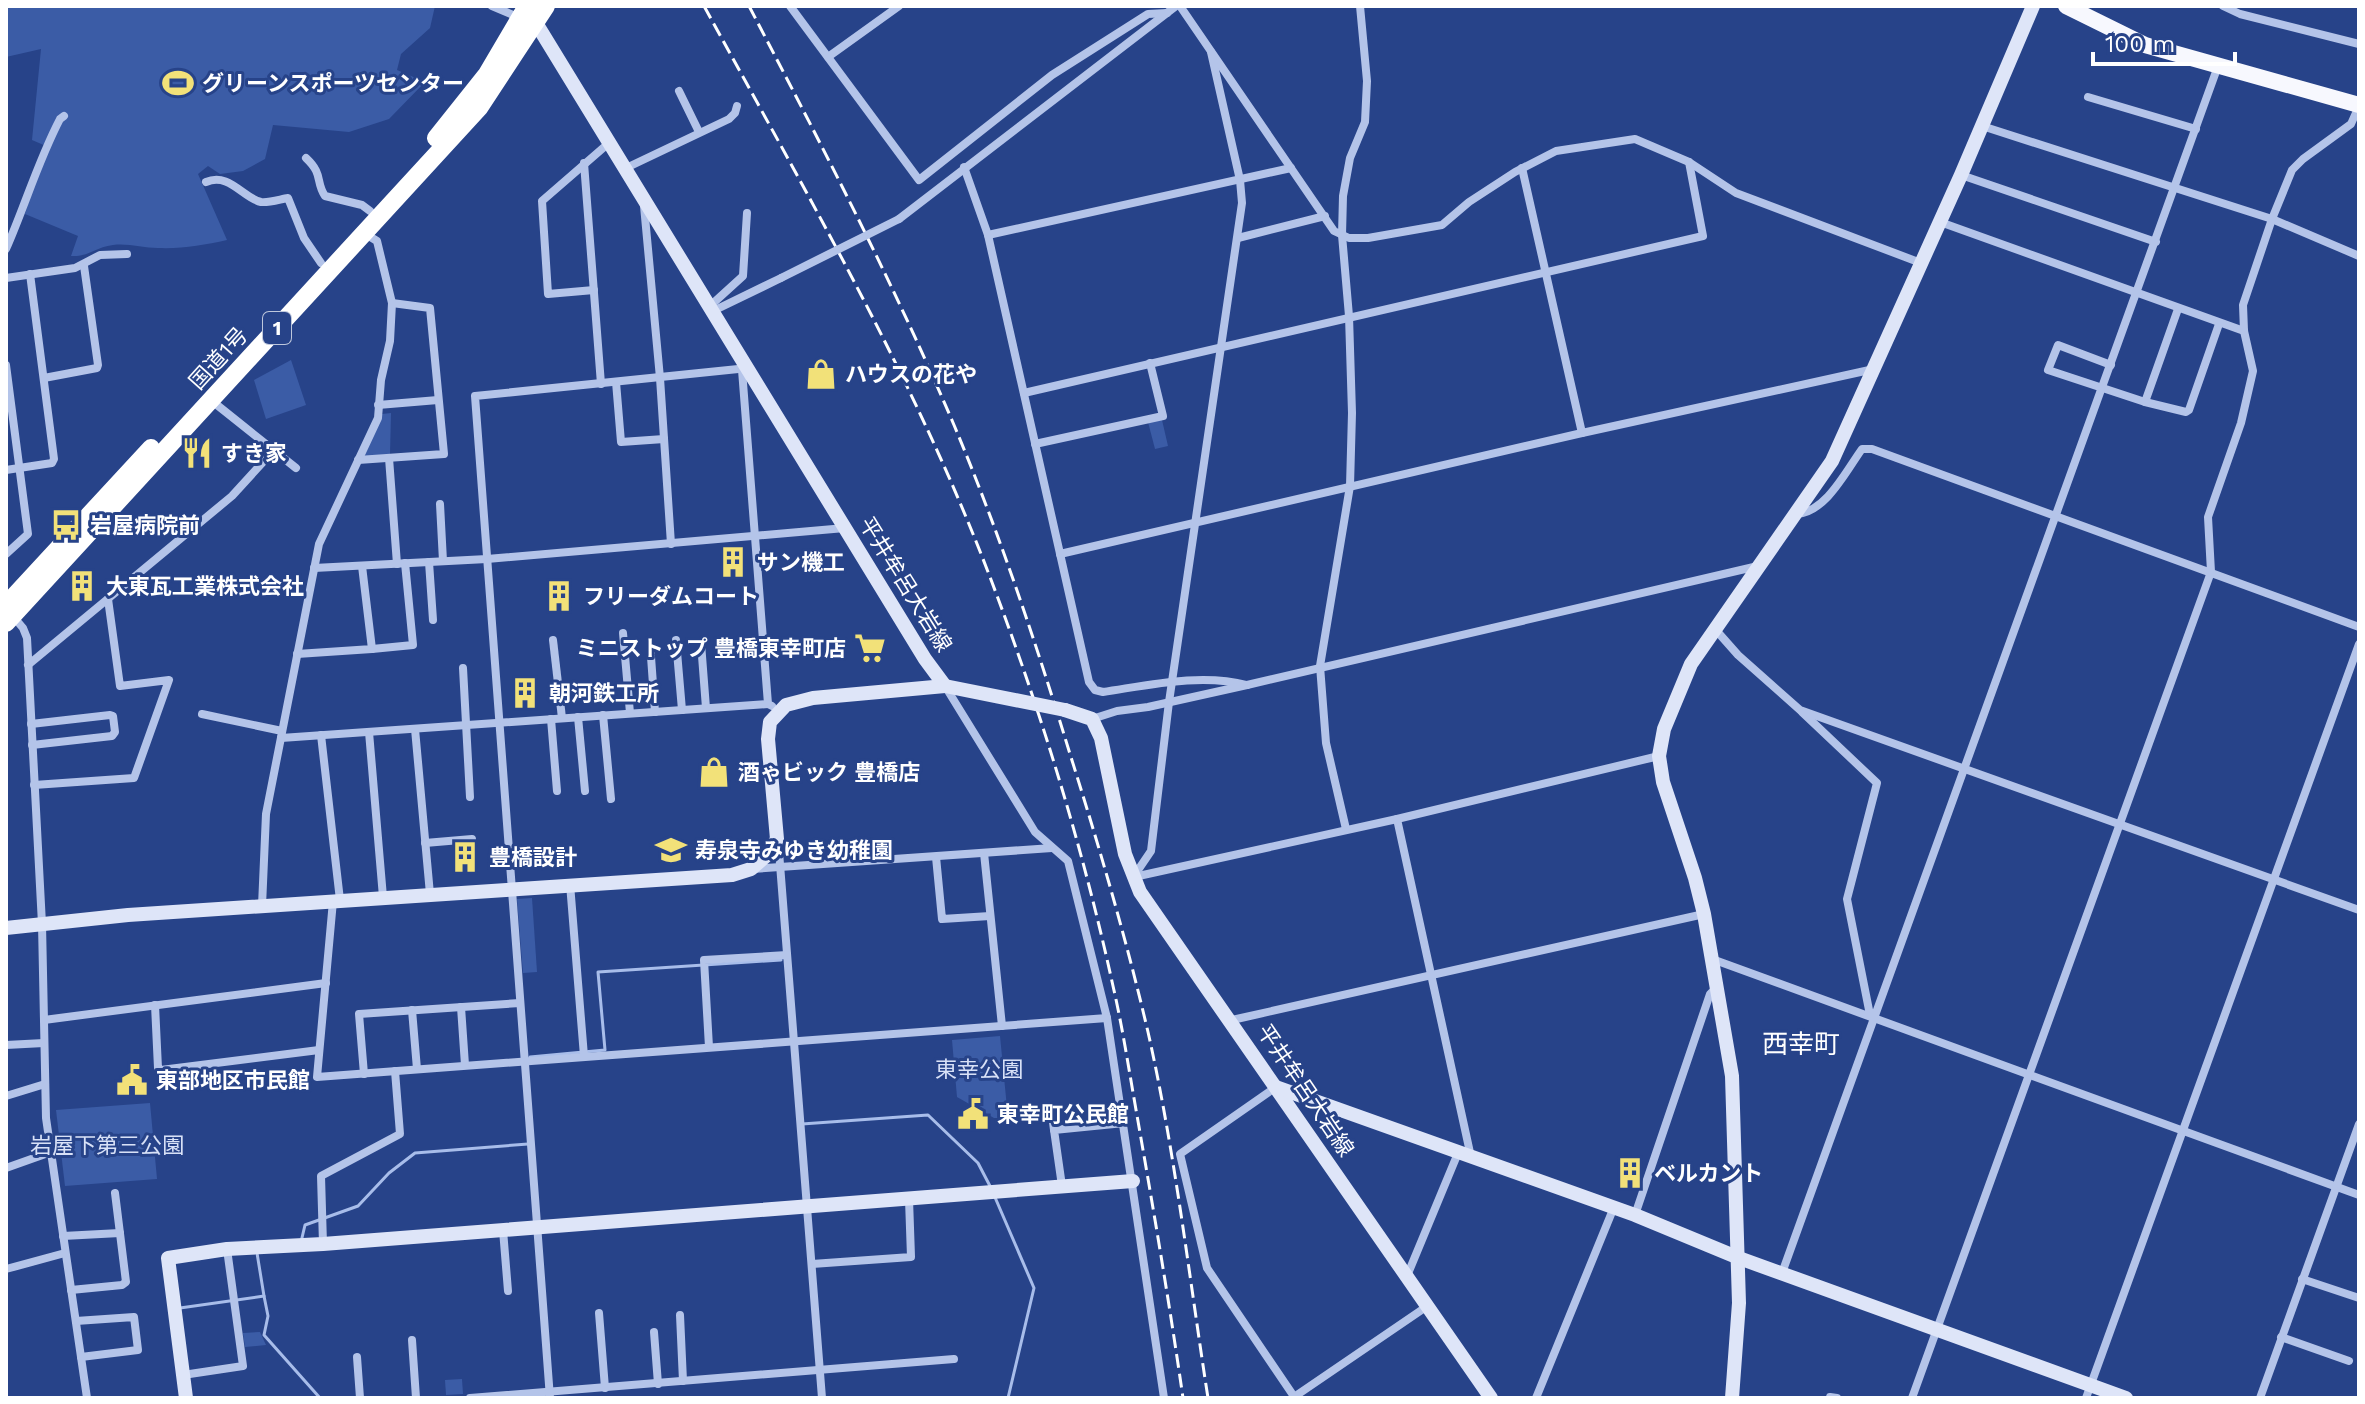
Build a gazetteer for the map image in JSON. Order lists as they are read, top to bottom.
{
  "streets": {
    "highway": ["1", "国道1号"],
    "street": ["平井牟呂大岩線"]
  },
  "crossings": [
    ["国道1号", "平井牟呂大岩線"]
  ],
  "districts": ["西幸町"],
  "parks": ["東幸公園", "岩屋下第三公園"],
  "places": {
    "sports": ["グリーンスポーツセンター"],
    "shop": ["ハウスの花や", "酒ゃビック 豊橋店"],
    "restaurant": ["すき家"],
    "bus stop": ["岩屋病院前"],
    "building": [
      "サン機工",
      "大東瓦工業株式会社",
      "フリーダムコート",
      "朝河鉄工所",
      "豊橋設計",
      "ベルカント"
    ],
    "supermarket": ["ミニストップ 豊橋東幸町店"],
    "school or university": ["寿泉寺みゆき幼稚園"],
    "public building": ["東部地区市民館", "東幸町公民館"]
  },
  "scale_bar": "100 m"
}
